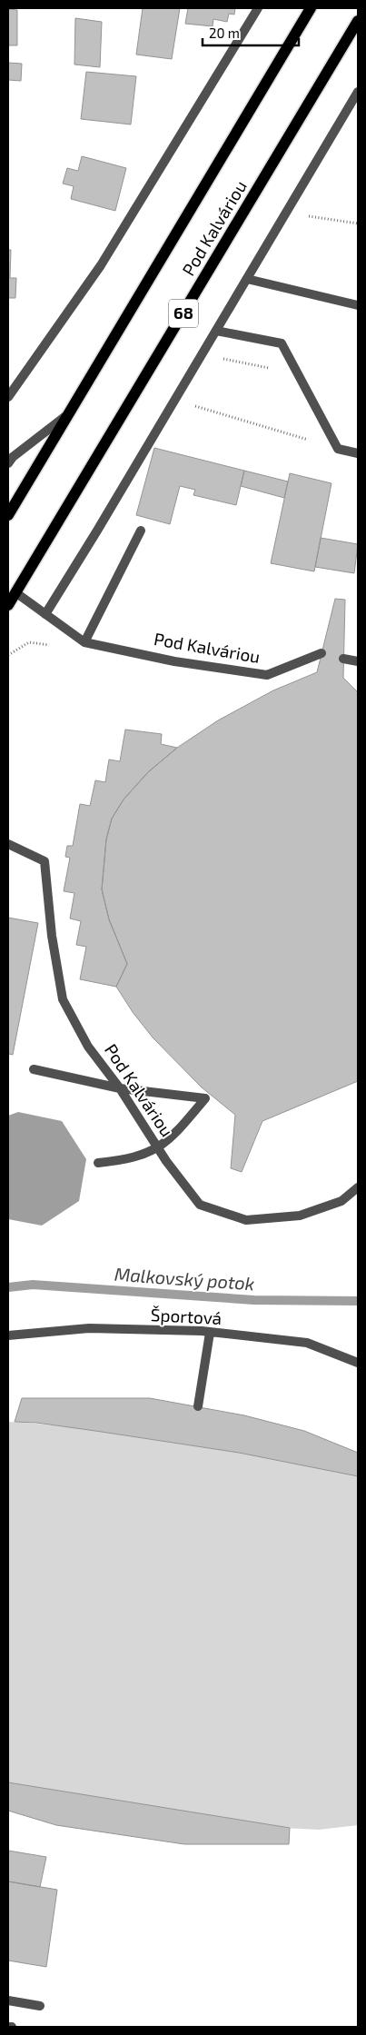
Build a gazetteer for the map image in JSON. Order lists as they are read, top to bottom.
{
  "streets": {
    "main road": ["Pod Kalváriou", "68"],
    "street": ["Športová"]
  },
  "water": ["Malkovský potok"],
  "scale_bar": "20 m"
}
